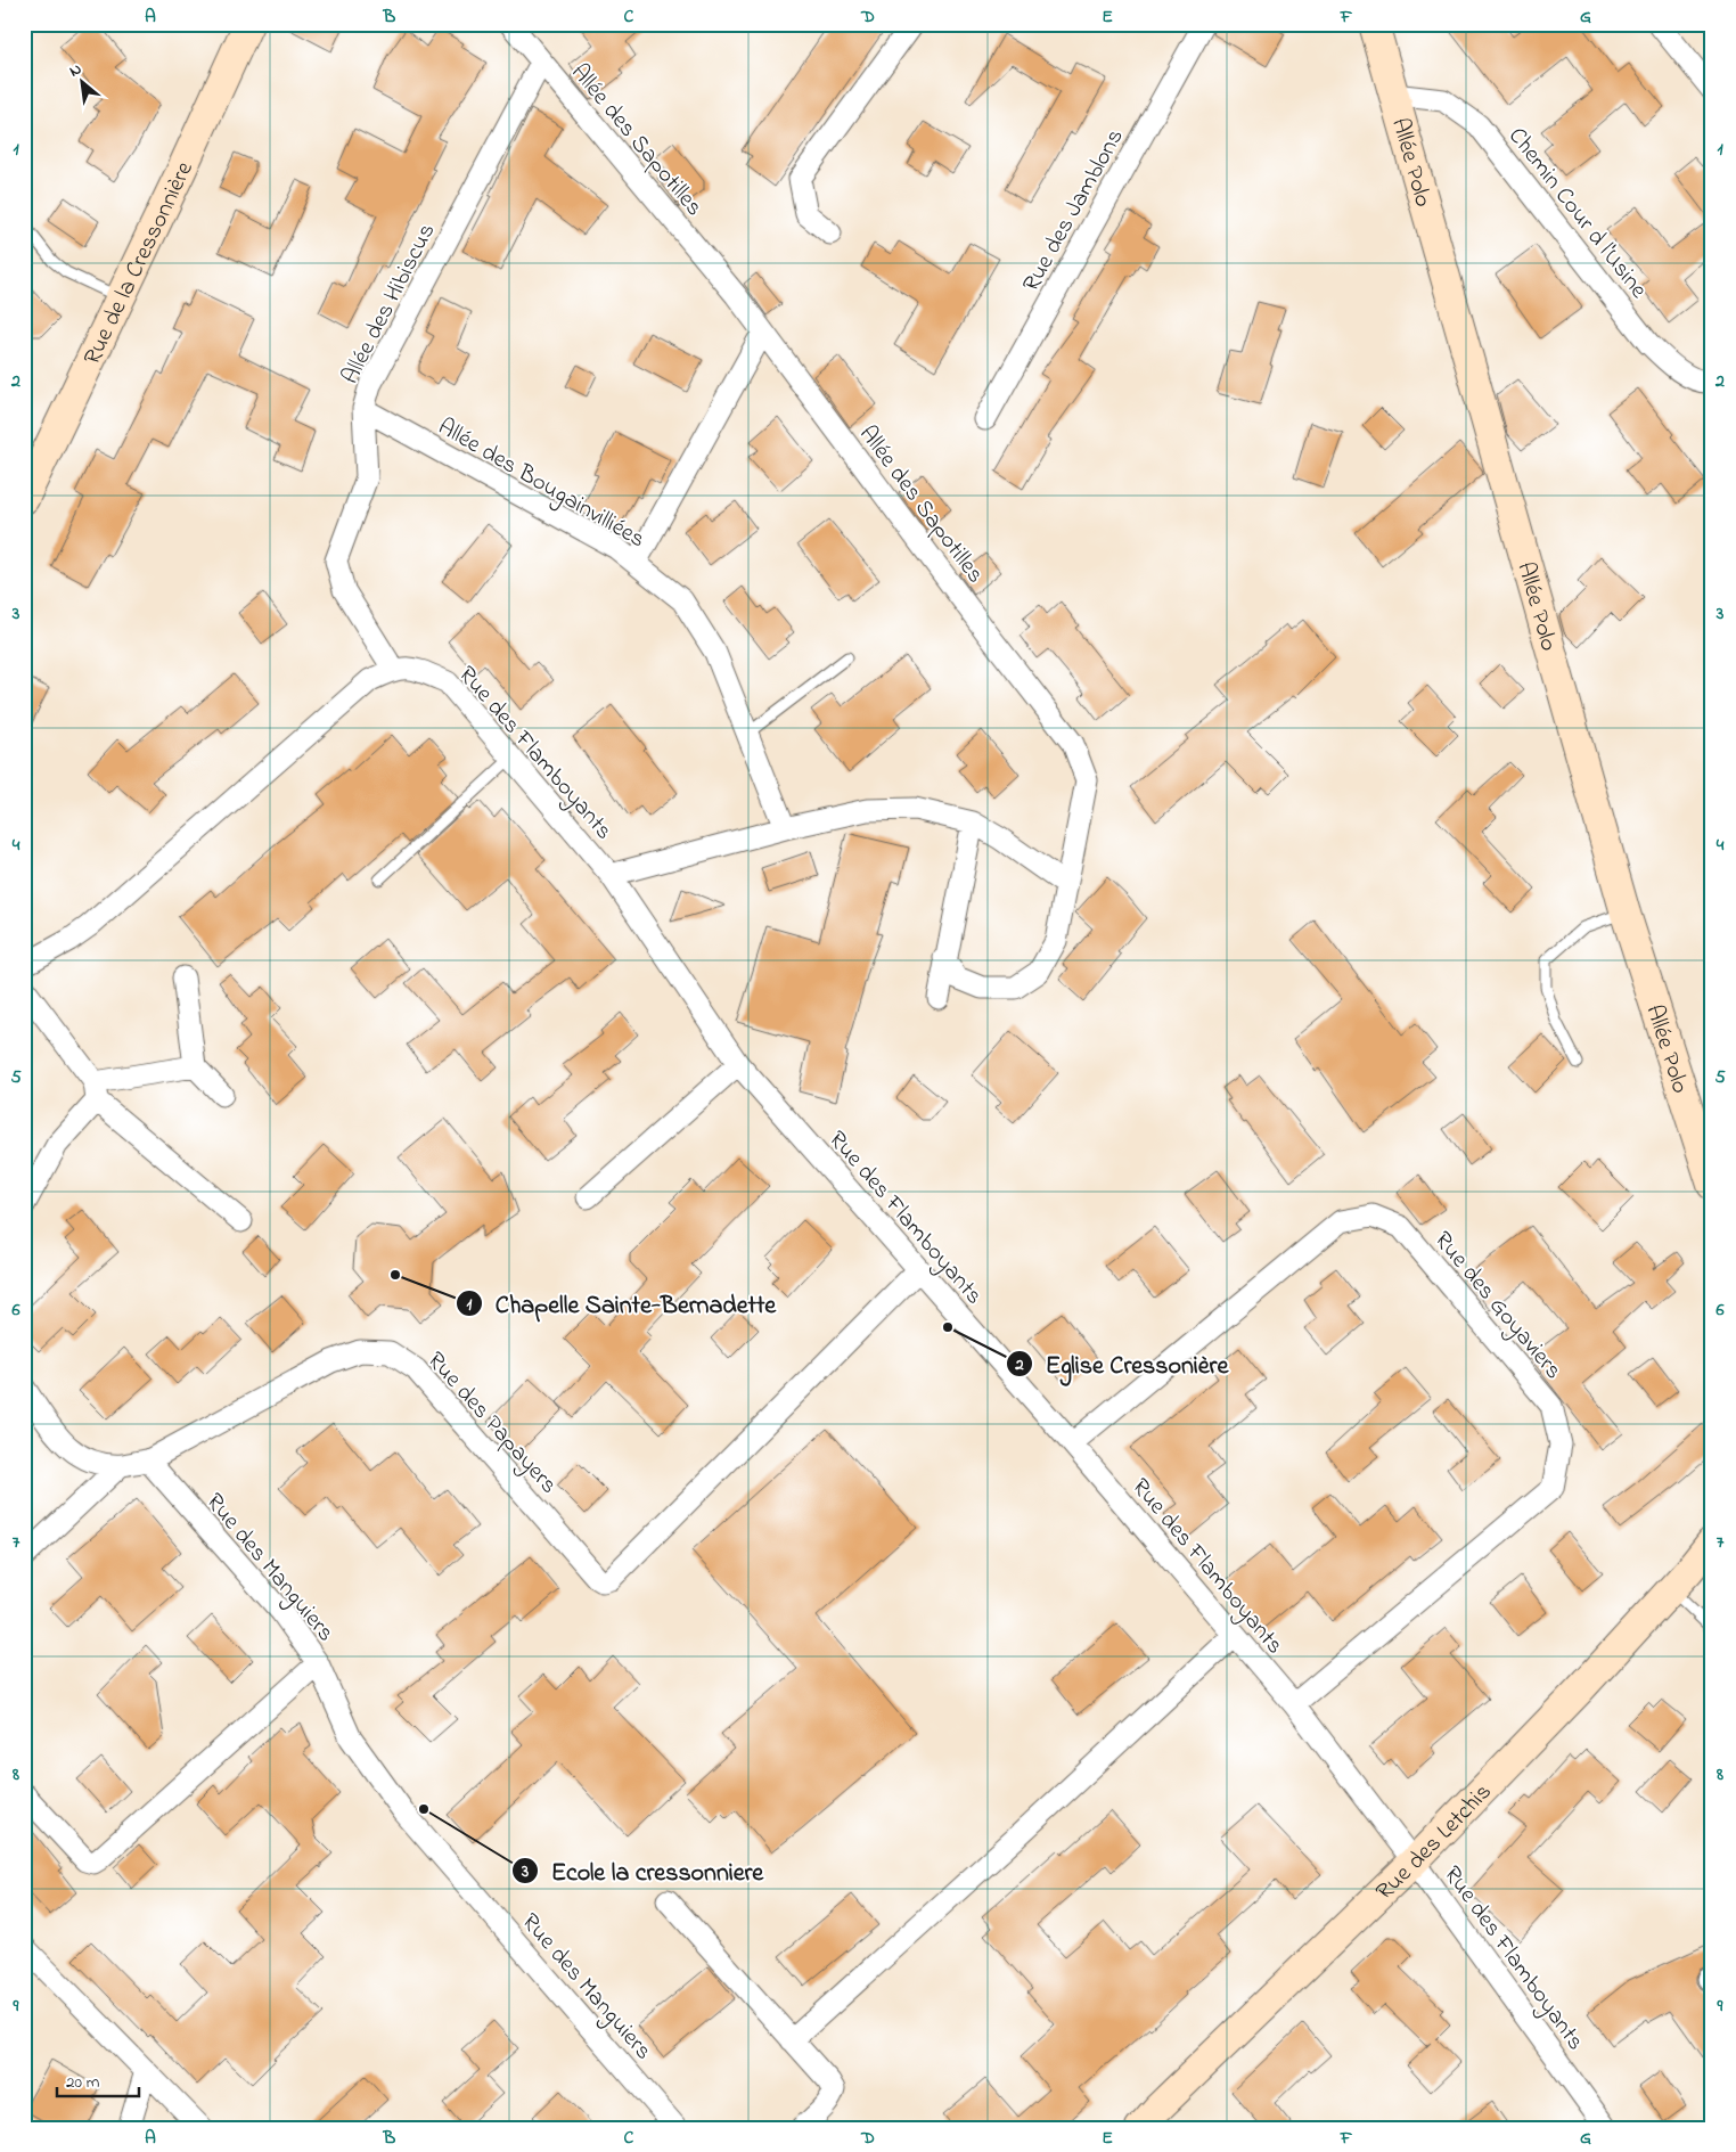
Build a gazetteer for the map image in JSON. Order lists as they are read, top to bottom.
{
  "streets": {
    "street": [
      "Allée des Sapotilles",
      "Allée Polo",
      "Rue des Jamblons",
      "Chemin Cour d l'Usine",
      "Rue de la Cressonnière",
      "Allée des Hibiscus",
      "Allée des Bougainvilliées",
      "Rue des Flamboyants",
      "Rue des Goyaviers",
      "Rue des Papayers",
      "Rue des Manguiers",
      "Rue des Letchis"
    ]
  },
  "crossings": [
    ["Allée des Sapotilles", "Allée des Hibiscus"],
    ["Allée Polo", "Chemin Cour d l'Usine"],
    ["Allée des Hibiscus", "Allée des Bougainvilliées"],
    ["Allée des Hibiscus", "Rue des Flamboyants"],
    ["Rue des Flamboyants", "Rue des Goyaviers"],
    ["Rue des Flamboyants", "Rue des Papayers"],
    ["Rue des Flamboyants", "Rue des Letchis"],
    ["Rue des Papayers", "Rue des Manguiers"]
  ],
  "places": ["Chapelle Sainte-Bernadette", "Eglise Cressonière", "Ecole la cressonniere"],
  "scale_bar": "20 m",
  "north": "top left",
  "grid": {
    "columns": [
      "A",
      "B",
      "C",
      "D",
      "E",
      "F",
      "G"
    ],
    "rows": [
      "1",
      "2",
      "3",
      "4",
      "5",
      "6",
      "7",
      "8",
      "9"
    ]
  }
}
